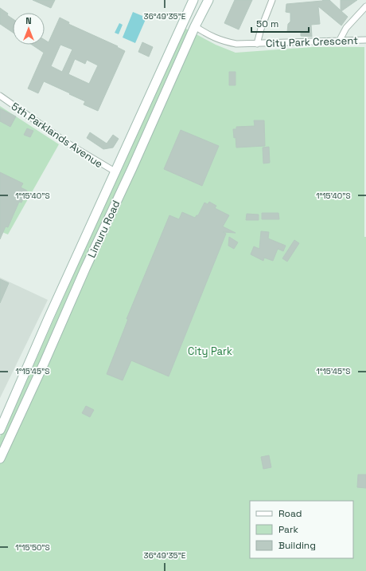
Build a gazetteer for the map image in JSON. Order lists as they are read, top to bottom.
{
  "streets": {
    "main road": ["Limuru Road"],
    "street": ["City Park Crescent", "5th Parklands Avenue"]
  },
  "crossings": [
    ["City Park Crescent", "Limuru Road"],
    ["5th Parklands Avenue", "Limuru Road"]
  ],
  "parks": ["City Park"],
  "legend": ["Road", "Park", "Building"],
  "scale_bar": "50 m",
  "north": "top",
  "coordinates": [
    "36°49'35\"E",
    "1°15'40\"S",
    "1°15'45\"S",
    "1°15'50\"S"
  ]
}
